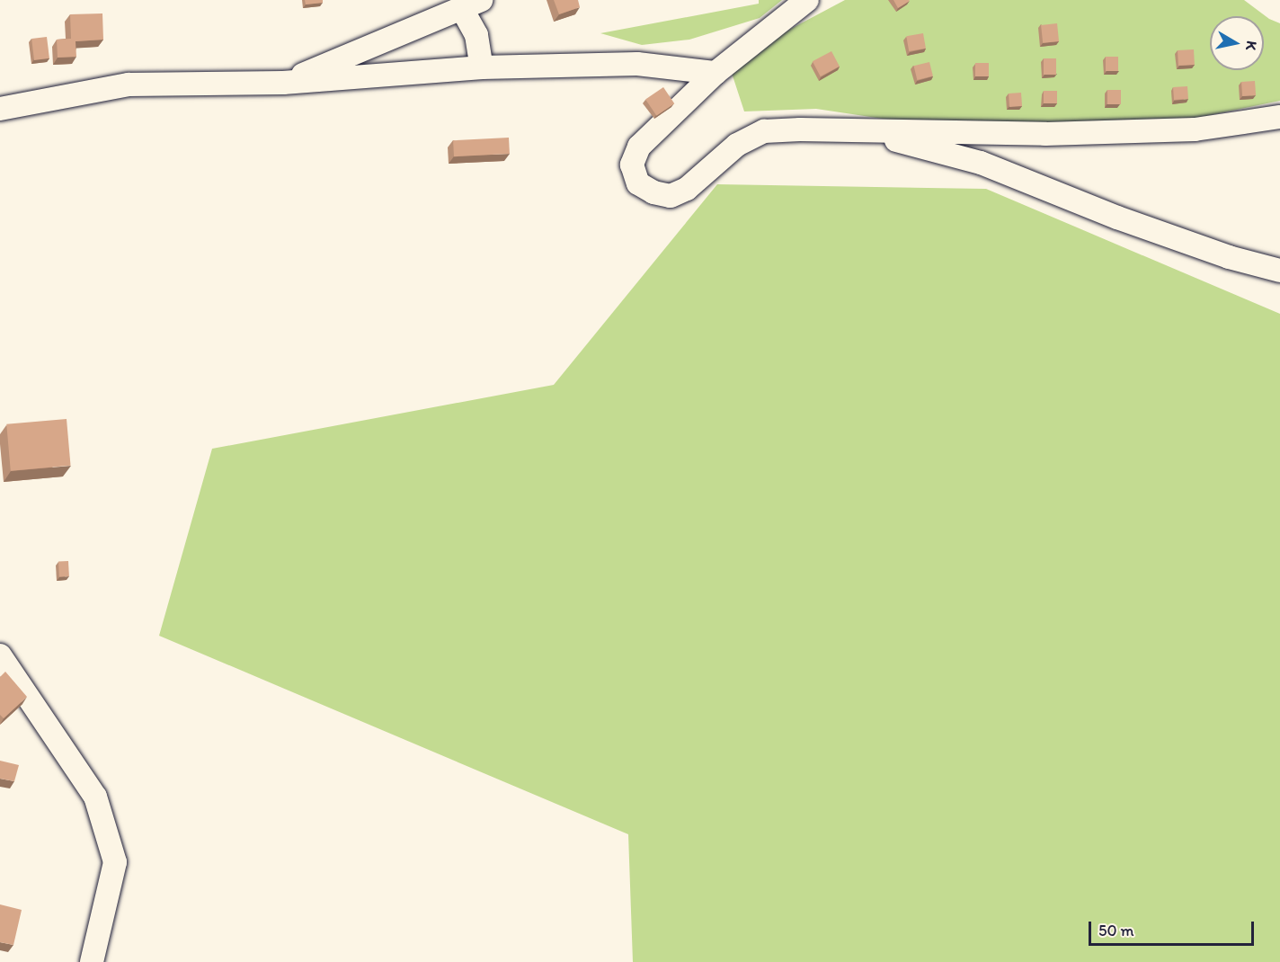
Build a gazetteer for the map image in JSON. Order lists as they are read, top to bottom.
{
  "scale_bar": "50 m",
  "north": "right"
}
